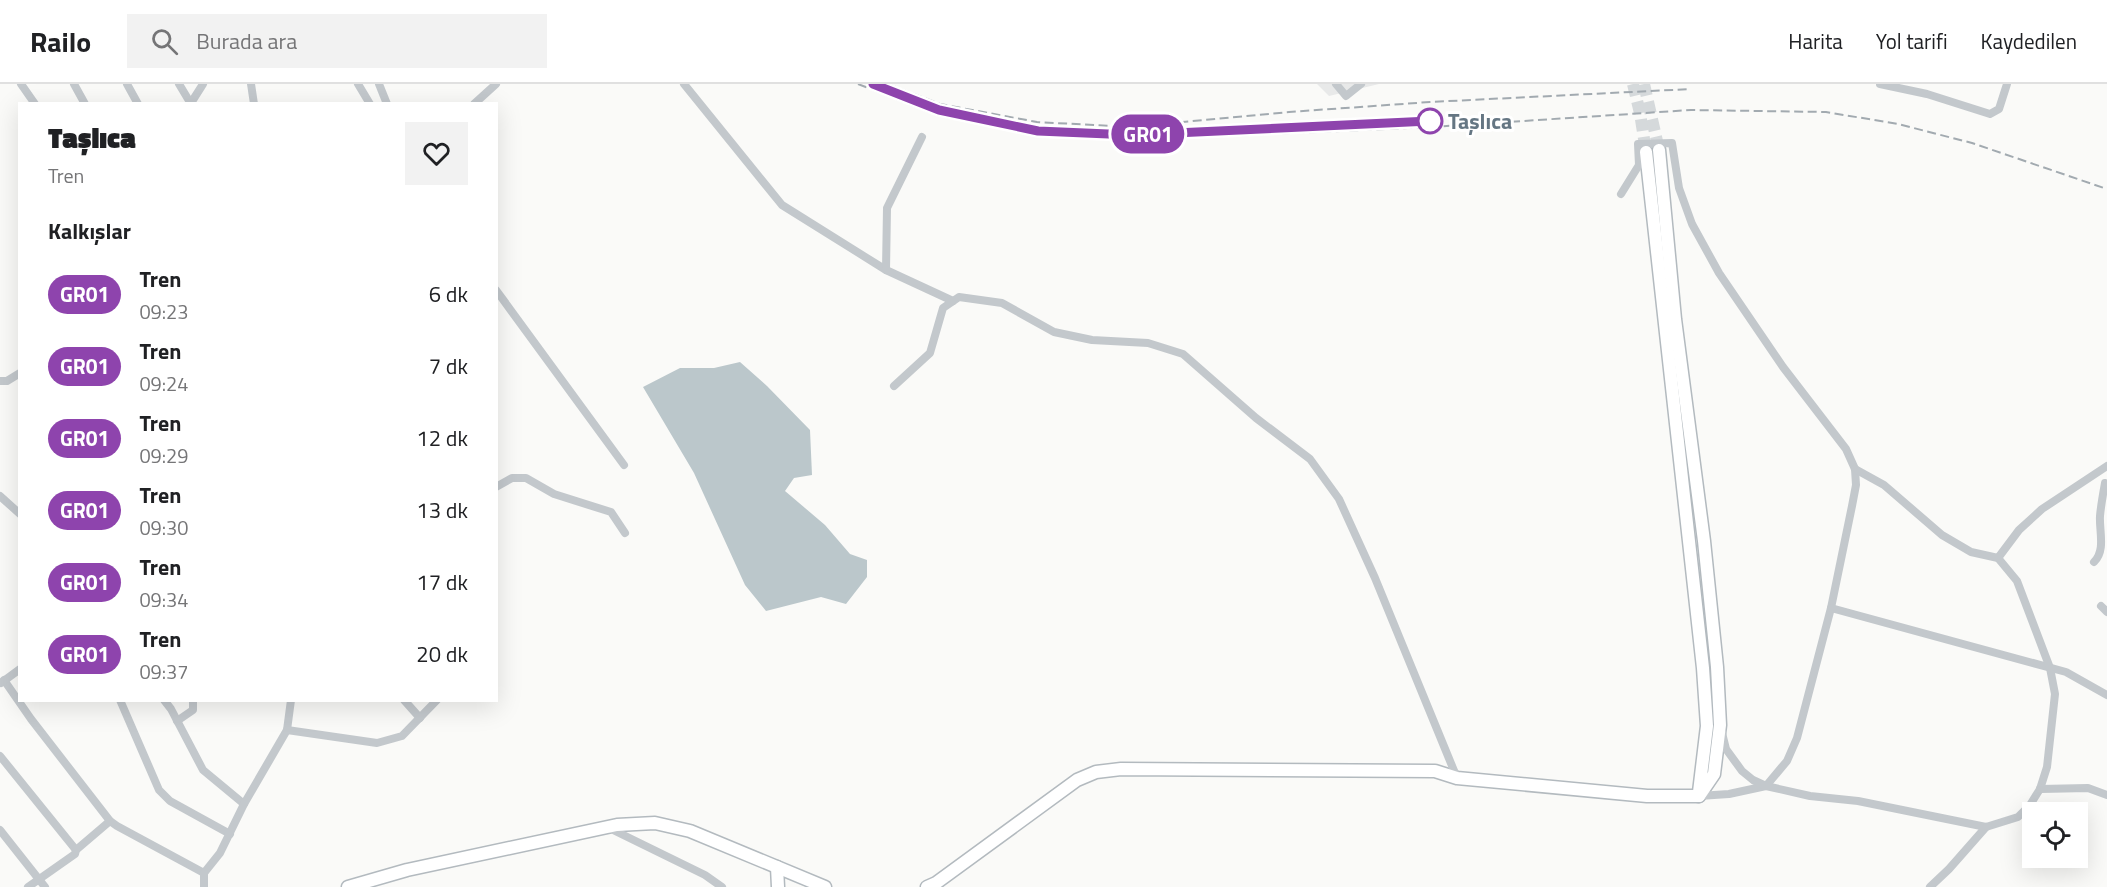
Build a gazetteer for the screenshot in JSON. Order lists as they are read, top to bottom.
{
  "places": ["Taşlıca"],
  "page": {
    "header": "Railo",
    "search": "Burada ara",
    "nav": ["Harita", "Yol tarifi", "Kaydedilen"],
    "on_map": "GR01",
    "heading": [
      ["Taşlıca", "Tren"],
      "Kalkışlar"
    ],
    "list": [
      {
        "mark": "GR01",
        "name": "Tren",
        "note": "09:23",
        "value": "6 dk"
      },
      {
        "mark": "GR01",
        "name": "Tren",
        "note": "09:24",
        "value": "7 dk"
      },
      {
        "mark": "GR01",
        "name": "Tren",
        "note": "09:29",
        "value": "12 dk"
      },
      {
        "mark": "GR01",
        "name": "Tren",
        "note": "09:30",
        "value": "13 dk"
      },
      {
        "mark": "GR01",
        "name": "Tren",
        "note": "09:34",
        "value": "17 dk"
      },
      {
        "mark": "GR01",
        "name": "Tren",
        "note": "09:37",
        "value": "20 dk"
      }
    ]
  }
}
